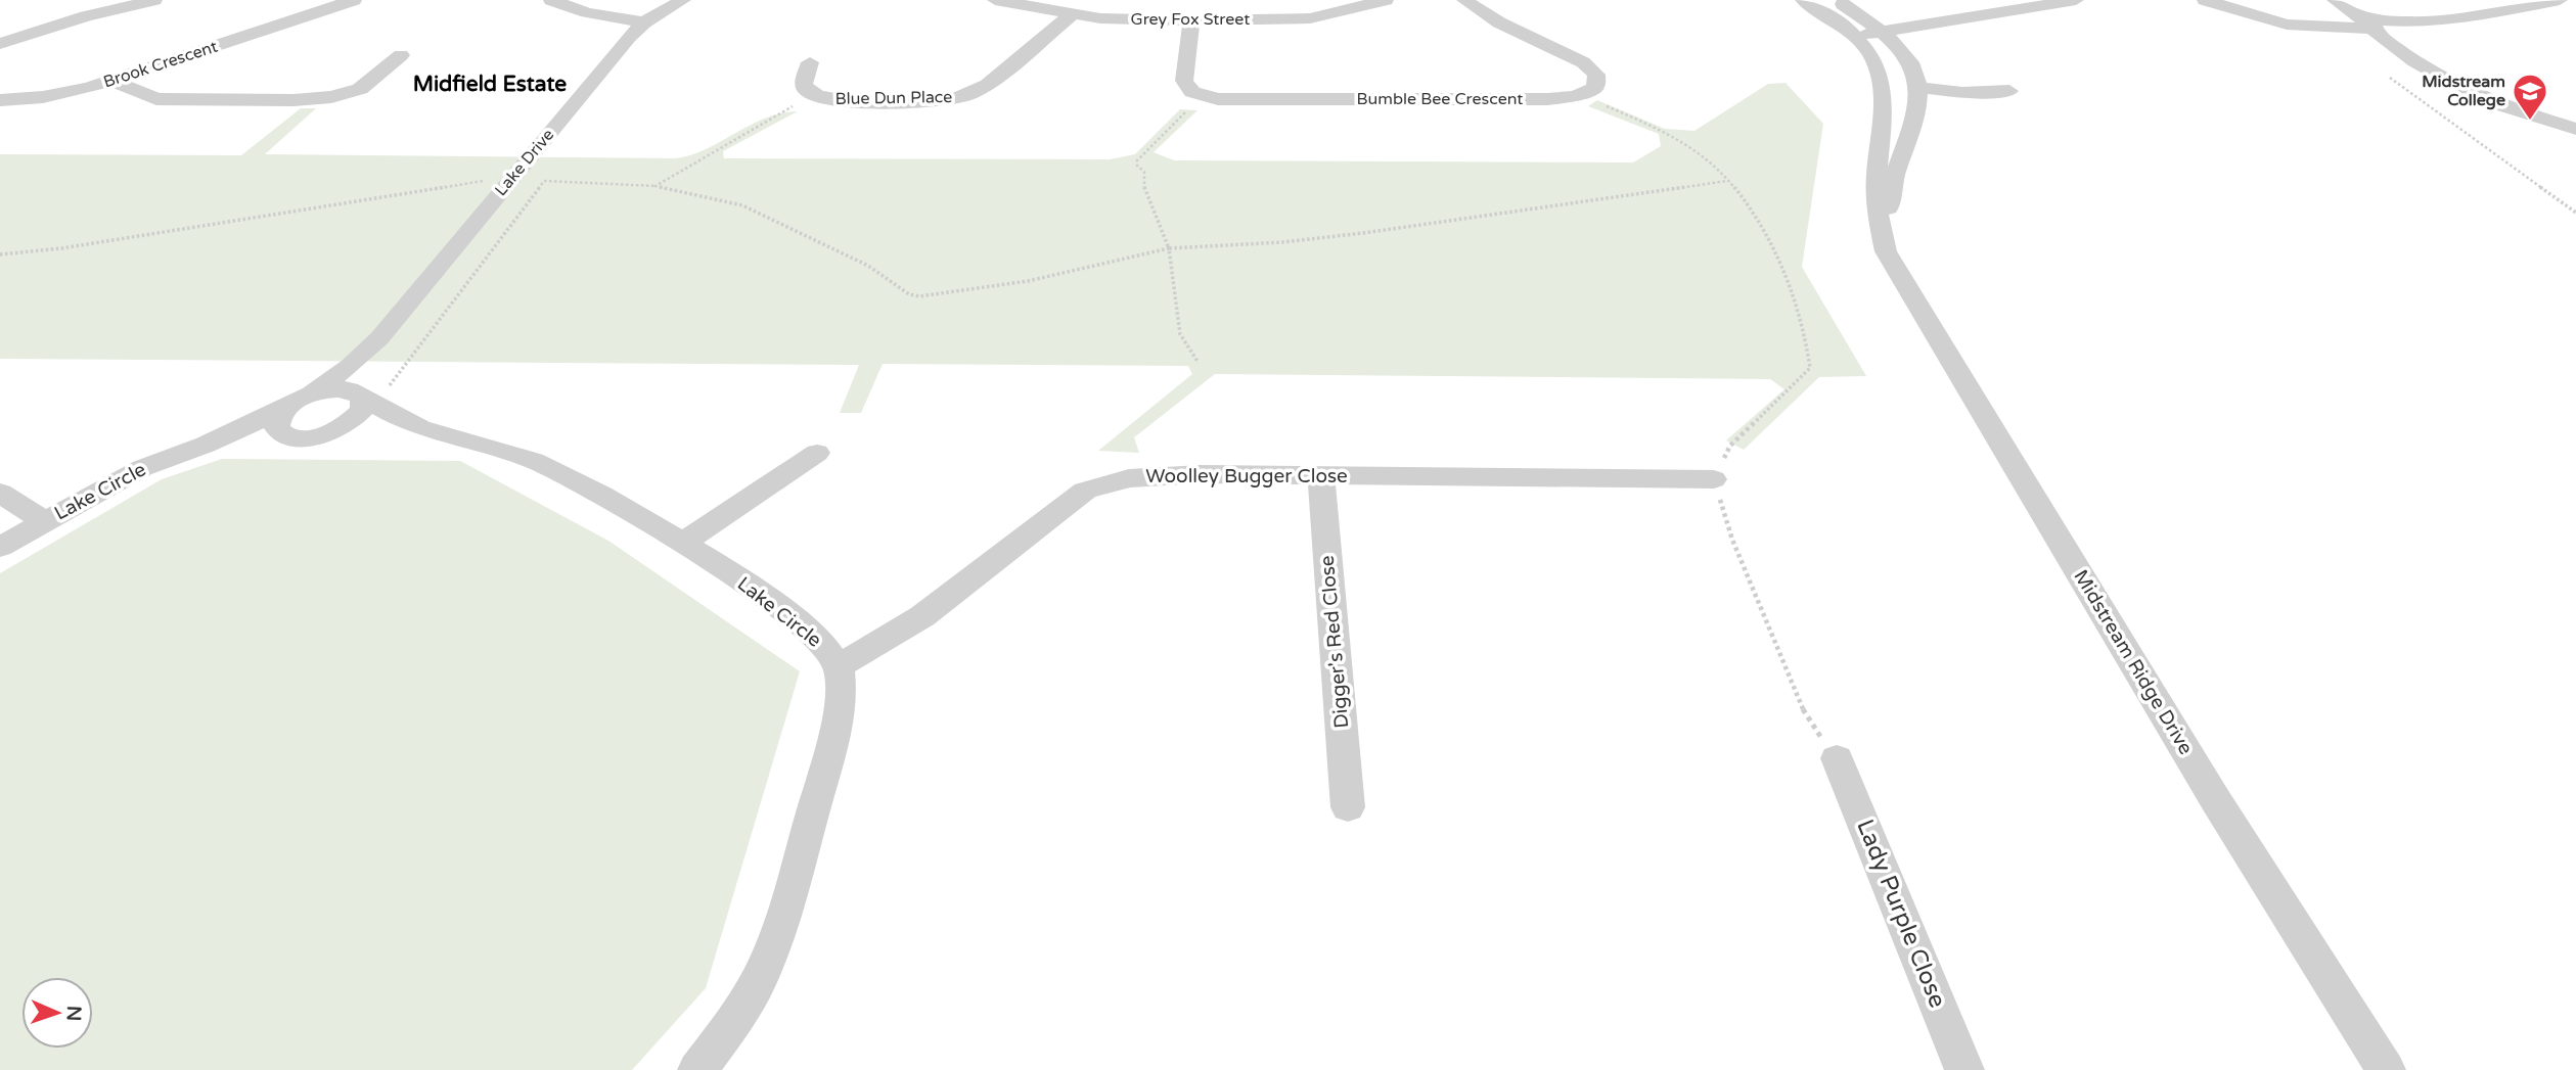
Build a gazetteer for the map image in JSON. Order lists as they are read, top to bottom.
{
  "streets": {
    "street": [
      "Grey Fox Street",
      "Brook Crescent",
      "Blue Dun Place",
      "Bumble Bee Crescent",
      "Lake Drive",
      "Woolley Bugger Close",
      "Lake Circle",
      "Digger's Red Close",
      "Midstream Ridge Drive",
      "Lady Purple Close"
    ]
  },
  "crossings": [
    ["Grey Fox Street", "Blue Dun Place"],
    ["Lake Drive", "Lake Circle"],
    ["Woolley Bugger Close", "Lake Circle"],
    ["Woolley Bugger Close", "Digger's Red Close"]
  ],
  "districts": ["Midfield Estate"],
  "places": {
    "school or university": ["Midstream College"]
  },
  "north": "right"
}
